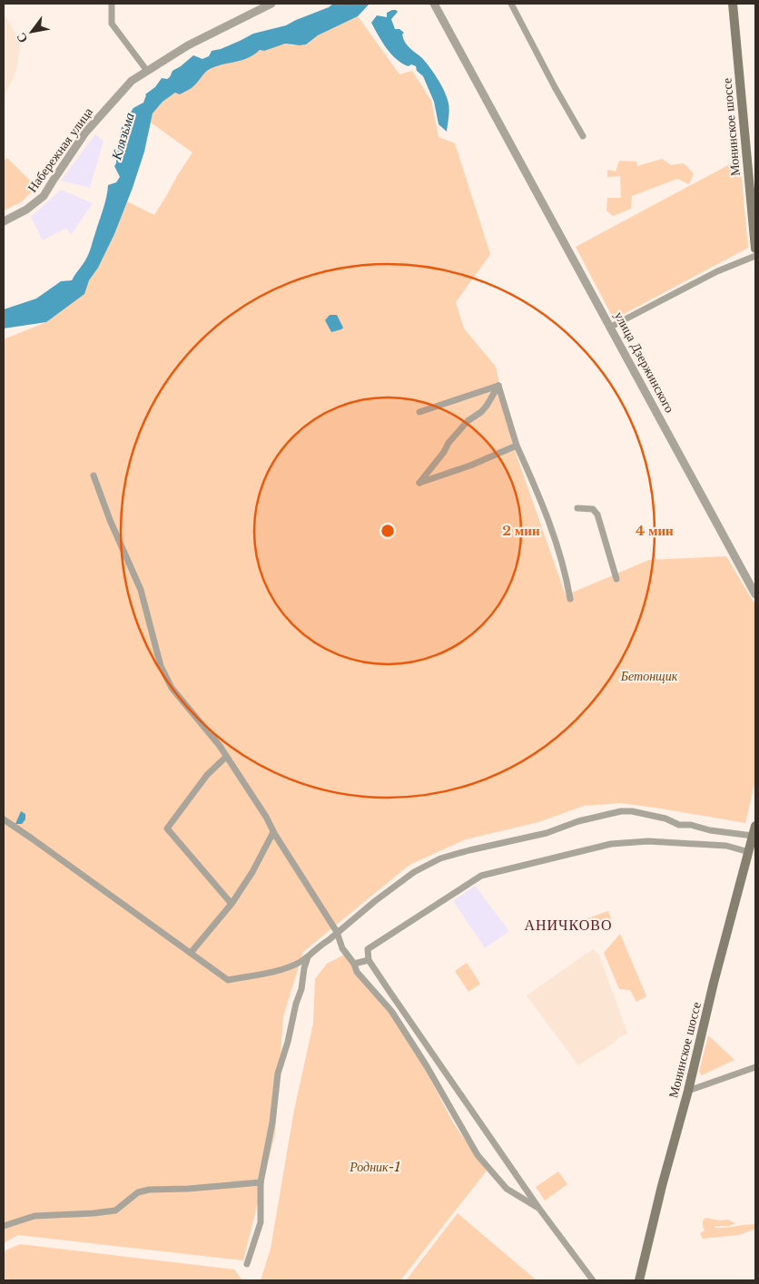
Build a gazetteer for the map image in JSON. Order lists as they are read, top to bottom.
{
  "streets": {
    "main road": ["Монинское шоссе"],
    "street": ["Набережная улица", "улица Дзержинского"]
  },
  "districts": ["АНИЧКОВО"],
  "water": ["Клязьма"],
  "parks": ["Бетонщик", "Родник-1"],
  "north": "bottom left",
  "rings": ["2 мин", "4 мин"]
}
